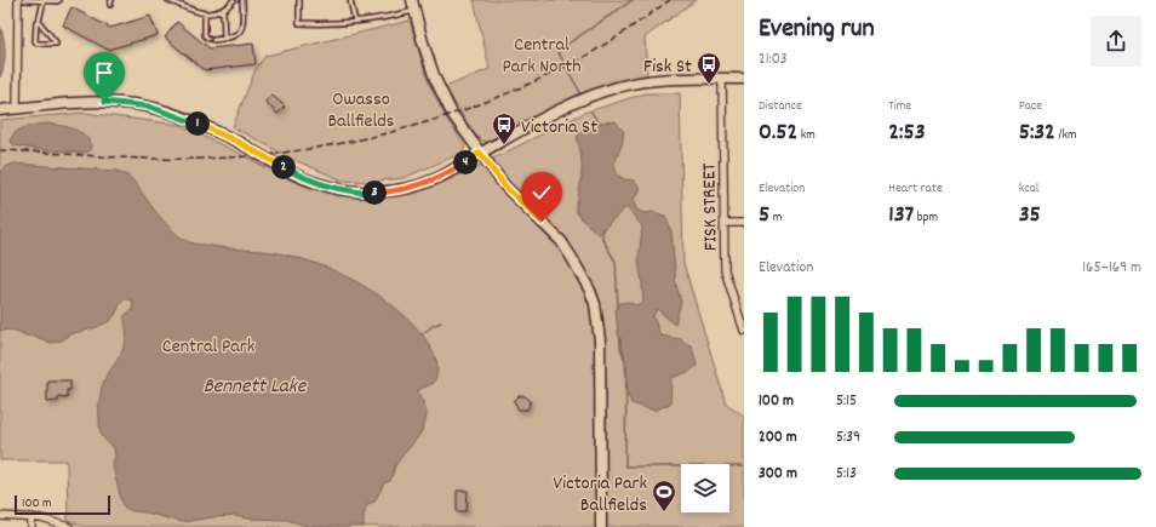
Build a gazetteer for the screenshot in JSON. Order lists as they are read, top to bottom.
{
  "streets": {
    "street": ["FISK STREET"]
  },
  "water": ["Bennett Lake"],
  "parks": ["Central Park North", "Owasso Ballfields", "Central Park"],
  "places": {
    "bus stop": ["Fisk St", "Victoria St"],
    "sports": ["Victoria Park Ballfields"]
  },
  "scale_bar": "100 m",
  "page": {
    "heading": ["Evening run", "21:03"],
    "stats": [
      ["Distance", "0.52 km"],
      ["Time", "2:53"],
      ["Pace", "5:32 /km"],
      ["Elevation", "5 m"],
      ["Heart rate", "137 bpm"],
      ["kcal", "35"]
    ],
    "pins": [
      "1",
      "4",
      "2",
      "3"
    ],
    "chart": ["Elevation", "165–169 m"],
    "list": [
      {
        "name": "100 m",
        "note": "5:15"
      },
      {
        "name": "200 m",
        "note": "5:39"
      },
      {
        "name": "300 m",
        "note": "5:13"
      }
    ],
    "scale": "100 m"
  }
}
